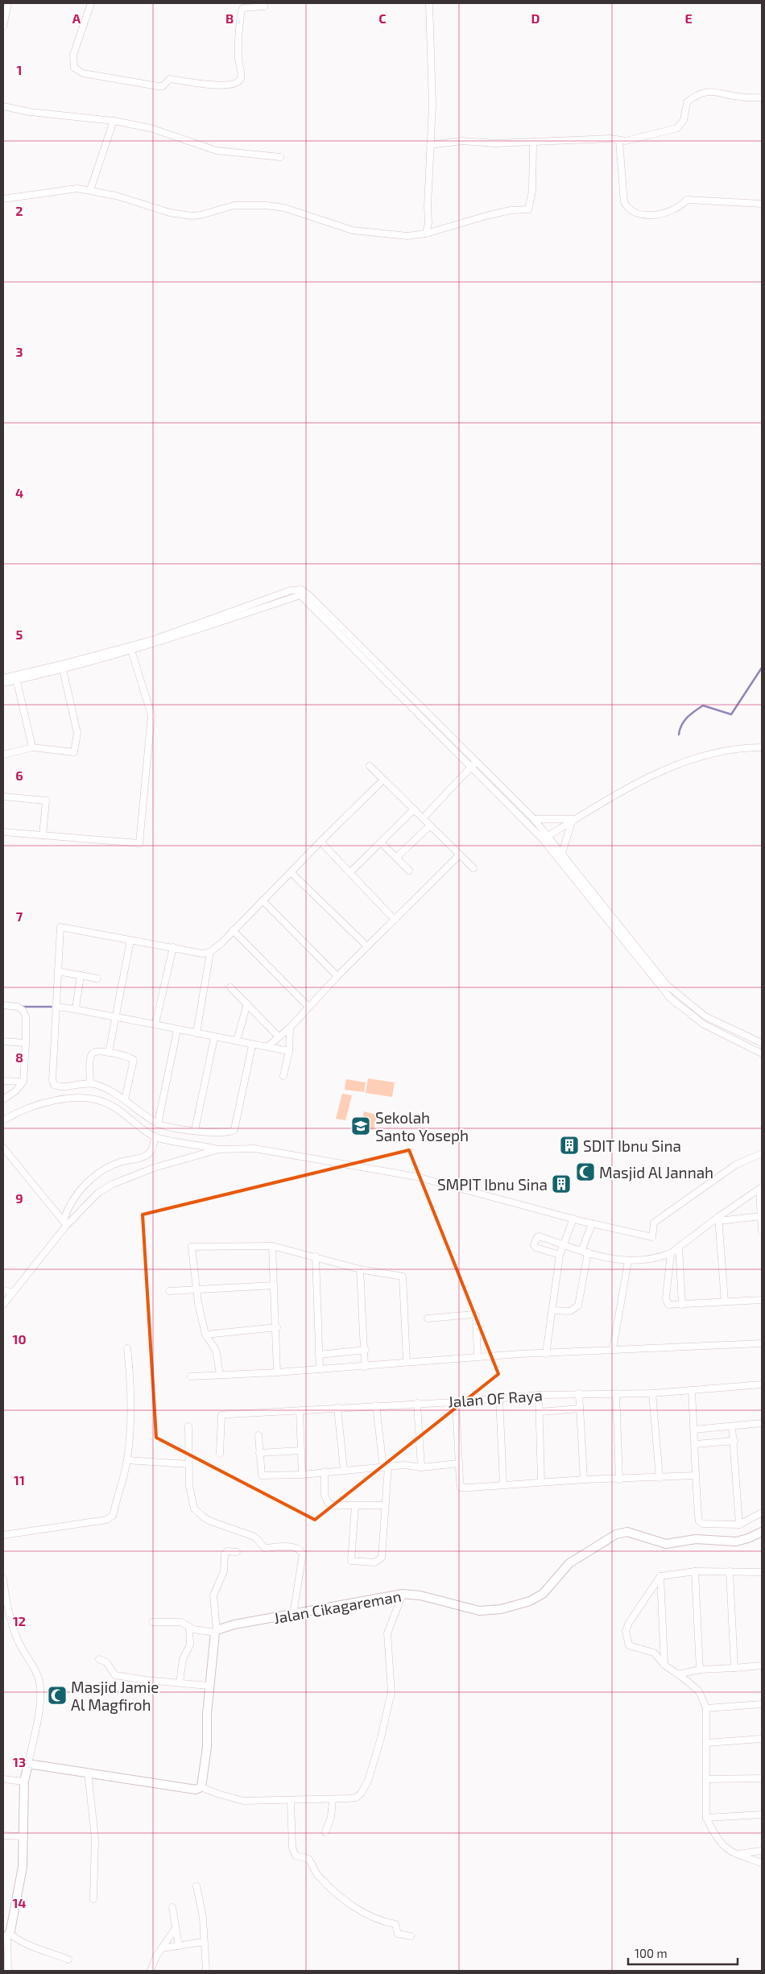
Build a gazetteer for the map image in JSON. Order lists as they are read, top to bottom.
{
  "streets": {
    "street": ["Jalan OF Raya", "Jalan Cikagareman"]
  },
  "places": {
    "school or university": ["Sekolah Santo Yoseph"],
    "building": ["SDIT Ibnu Sina", "SMPIT Ibnu Sina"],
    "mosque": ["Masjid Al Jannah", "Masjid Jamie Al Magfiroh"]
  },
  "scale_bar": "100 m",
  "grid": {
    "columns": [
      "A",
      "B",
      "C",
      "D",
      "E"
    ],
    "rows": [
      "1",
      "2",
      "3",
      "4",
      "5",
      "6",
      "7",
      "8",
      "9",
      "10",
      "11",
      "12",
      "13",
      "14"
    ]
  }
}
